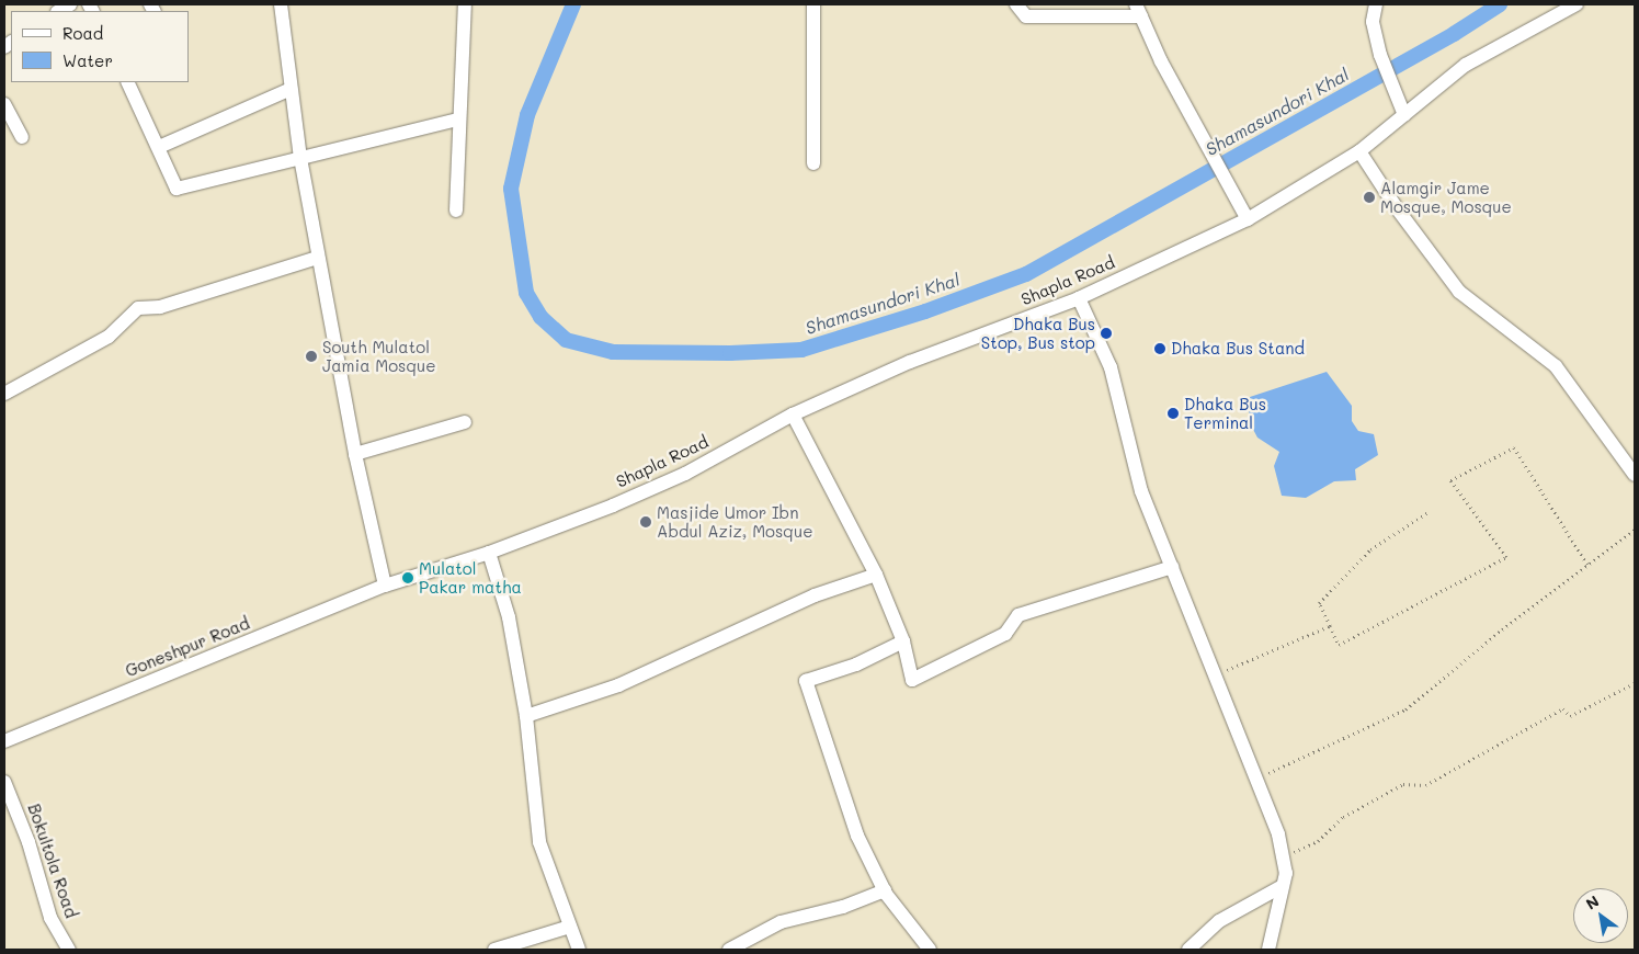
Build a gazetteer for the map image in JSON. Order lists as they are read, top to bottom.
{
  "streets": {
    "street": ["Shapla Road", "Goneshpur Road", "Bokultola Road"]
  },
  "crossings": [
    ["Shapla Road", "Goneshpur Road"]
  ],
  "water": ["Shamasundori Khal"],
  "places": [
    "Alamgir Jame Mosque, Mosque",
    "Dhaka Bus Stop, Bus stop",
    "Dhaka Bus Stand",
    "South Mulatol Jamia Mosque",
    "Dhaka Bus Terminal",
    "Masjide Umor Ibn Abdul Aziz, Mosque",
    "Mulatol Pakar matha"
  ],
  "legend": ["Road", "Water"],
  "north": "top left"
}
